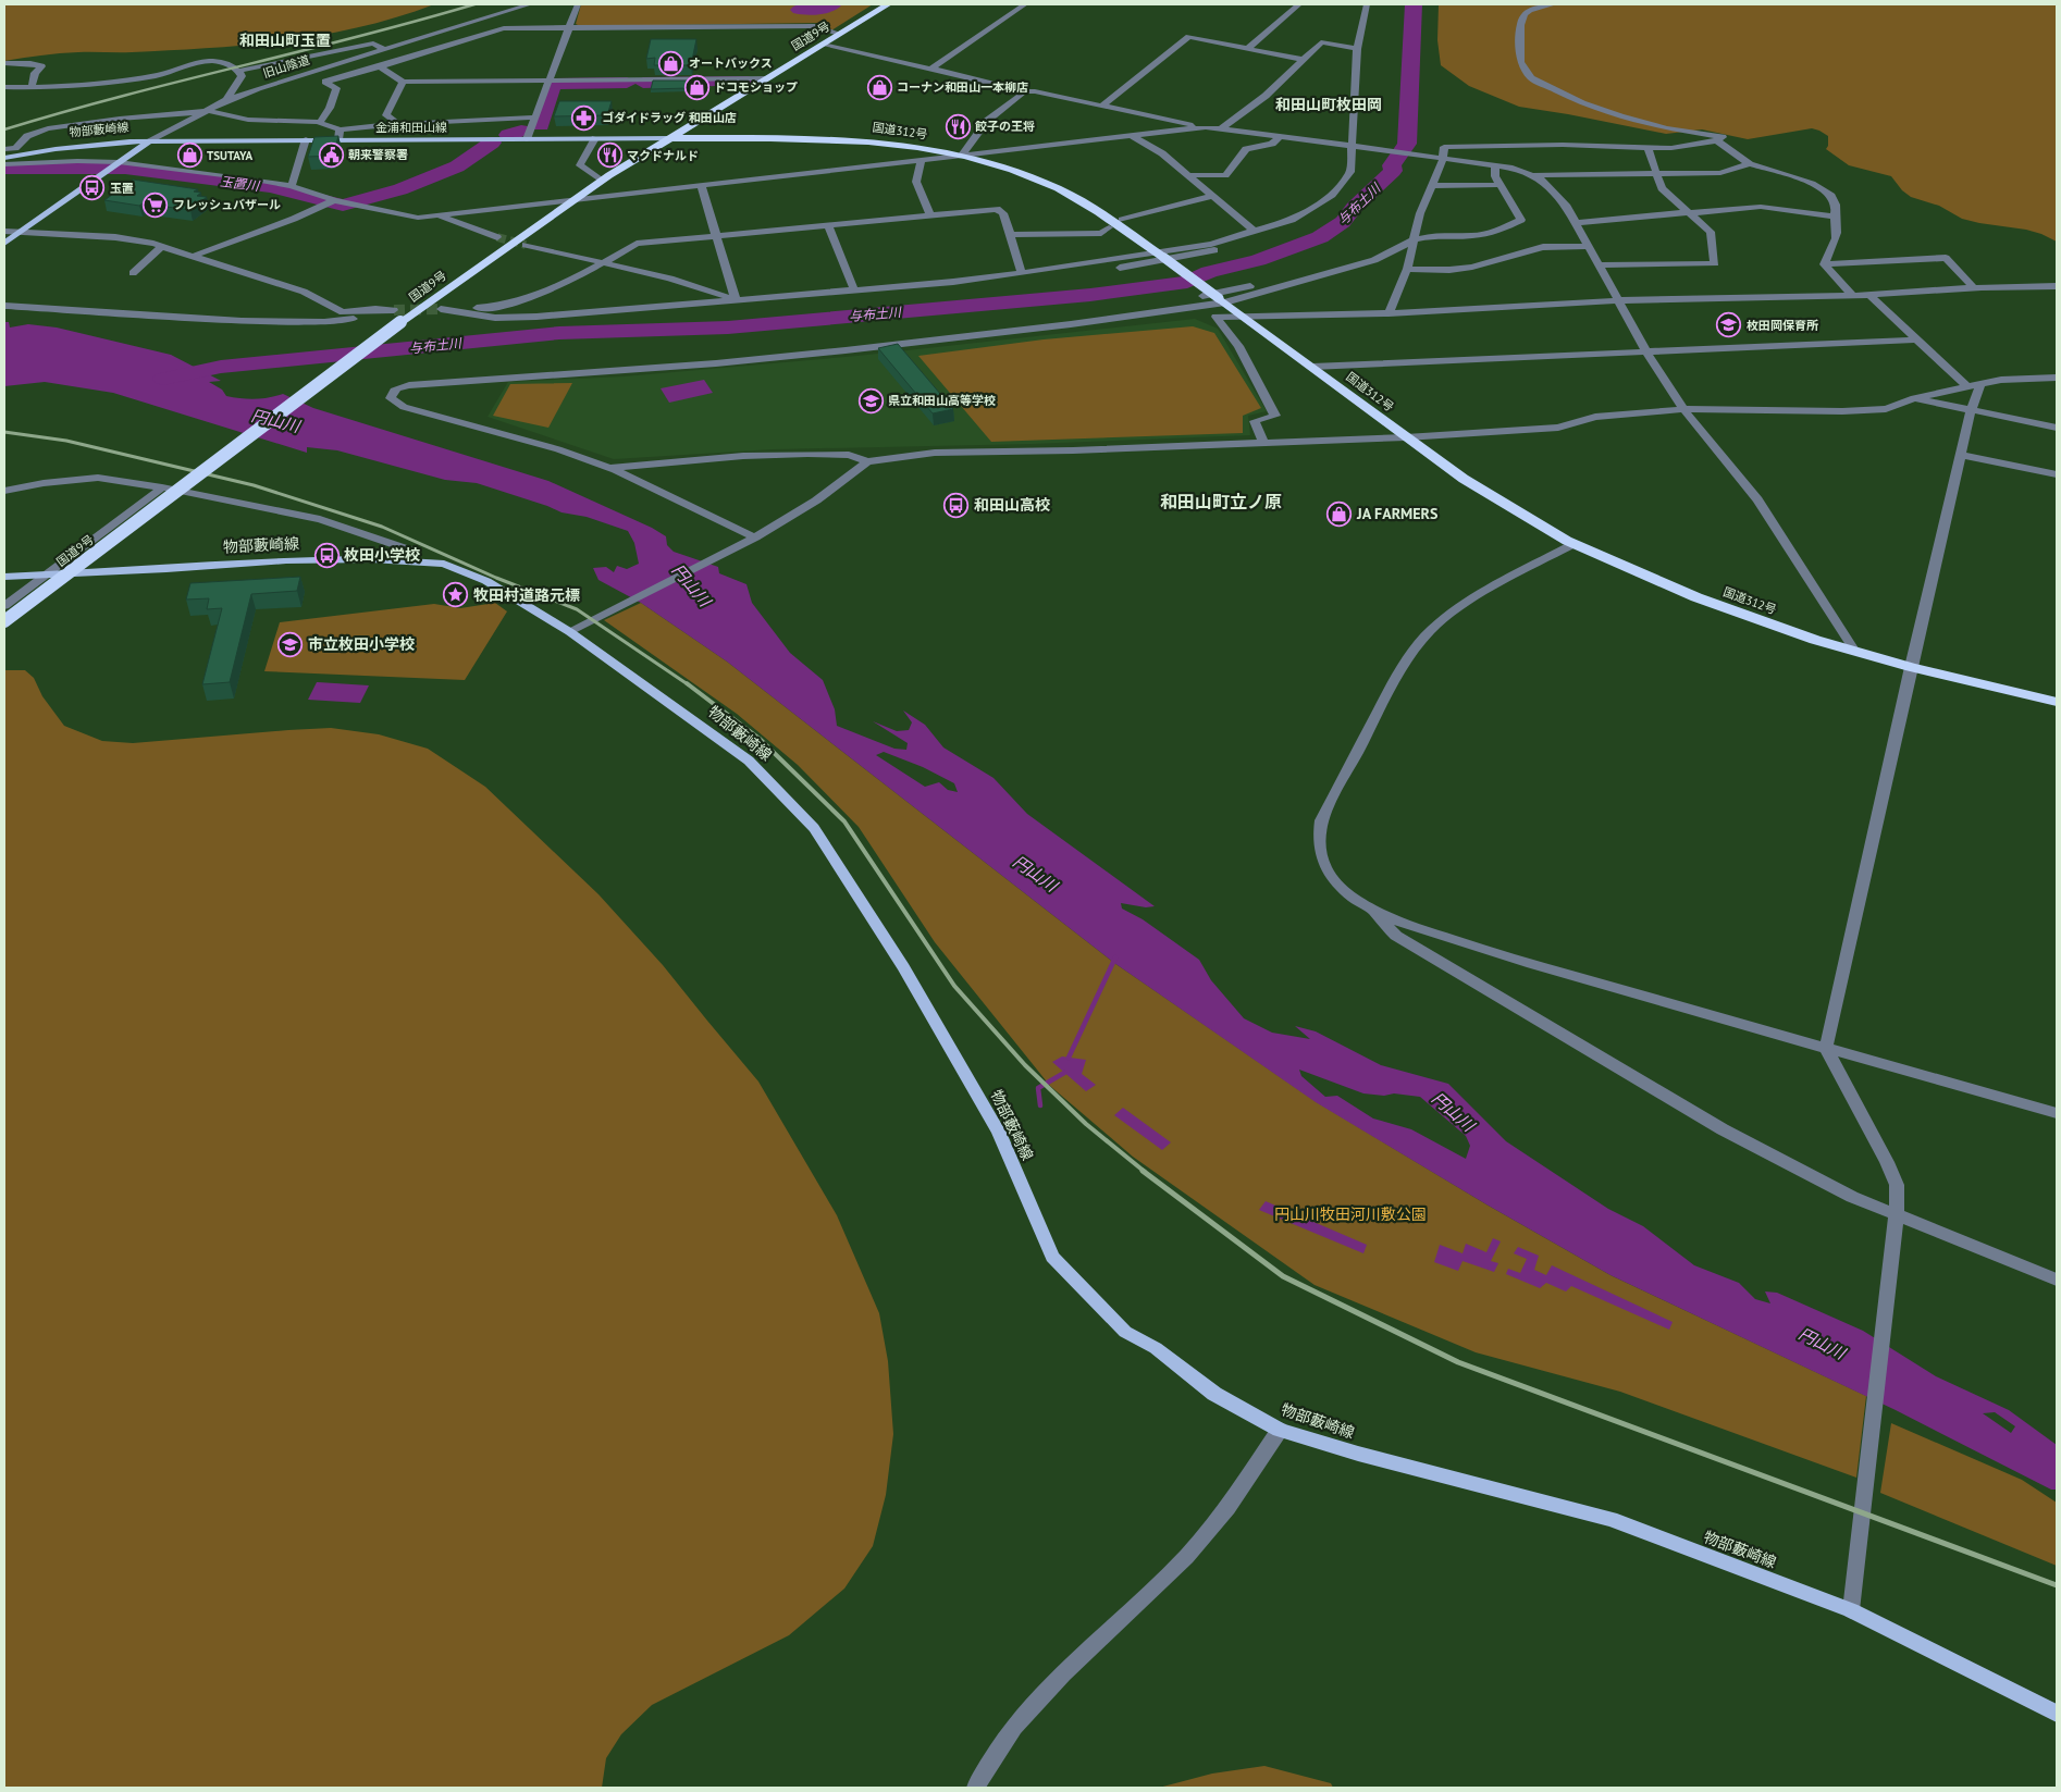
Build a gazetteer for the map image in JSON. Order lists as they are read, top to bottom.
{
  "streets": {
    "highway": ["国道9号", "国道312号"],
    "main road": ["金浦和田山線", "物部藪崎線"],
    "street": ["旧山陰道"]
  },
  "crossings": [
    ["国道9号", "金浦和田山線"],
    ["国道9号", "国道312号"],
    ["旧山陰道", "金浦和田山線"],
    ["旧山陰道", "物部藪崎線"],
    ["金浦和田山線", "物部藪崎線"],
    ["金浦和田山線", "国道312号"]
  ],
  "districts": ["和田山町玉置", "和田山町枚田岡", "和田山町立ノ原"],
  "water": ["玉置川", "与布土川", "円山川"],
  "parks": ["円山川牧田河川敷公園"],
  "places": {
    "shop": [
      "オートバックス",
      "ドコモショップ",
      "コーナン和田山一本柳店",
      "TSUTAYA",
      "JA FARMERS"
    ],
    "pharmacy": ["ゴダイドラッグ 和田山店"],
    "restaurant": ["餃子の王将", "マクドナルド"],
    "public building": ["朝来警察署"],
    "bus stop": ["玉置", "和田山高校", "枚田小学校"],
    "supermarket": ["フレッシュバザール"],
    "school or university": ["枚田岡保育所", "県立和田山高等学校", "市立枚田小学校"],
    "place": ["牧田村道路元標"]
  }
}
